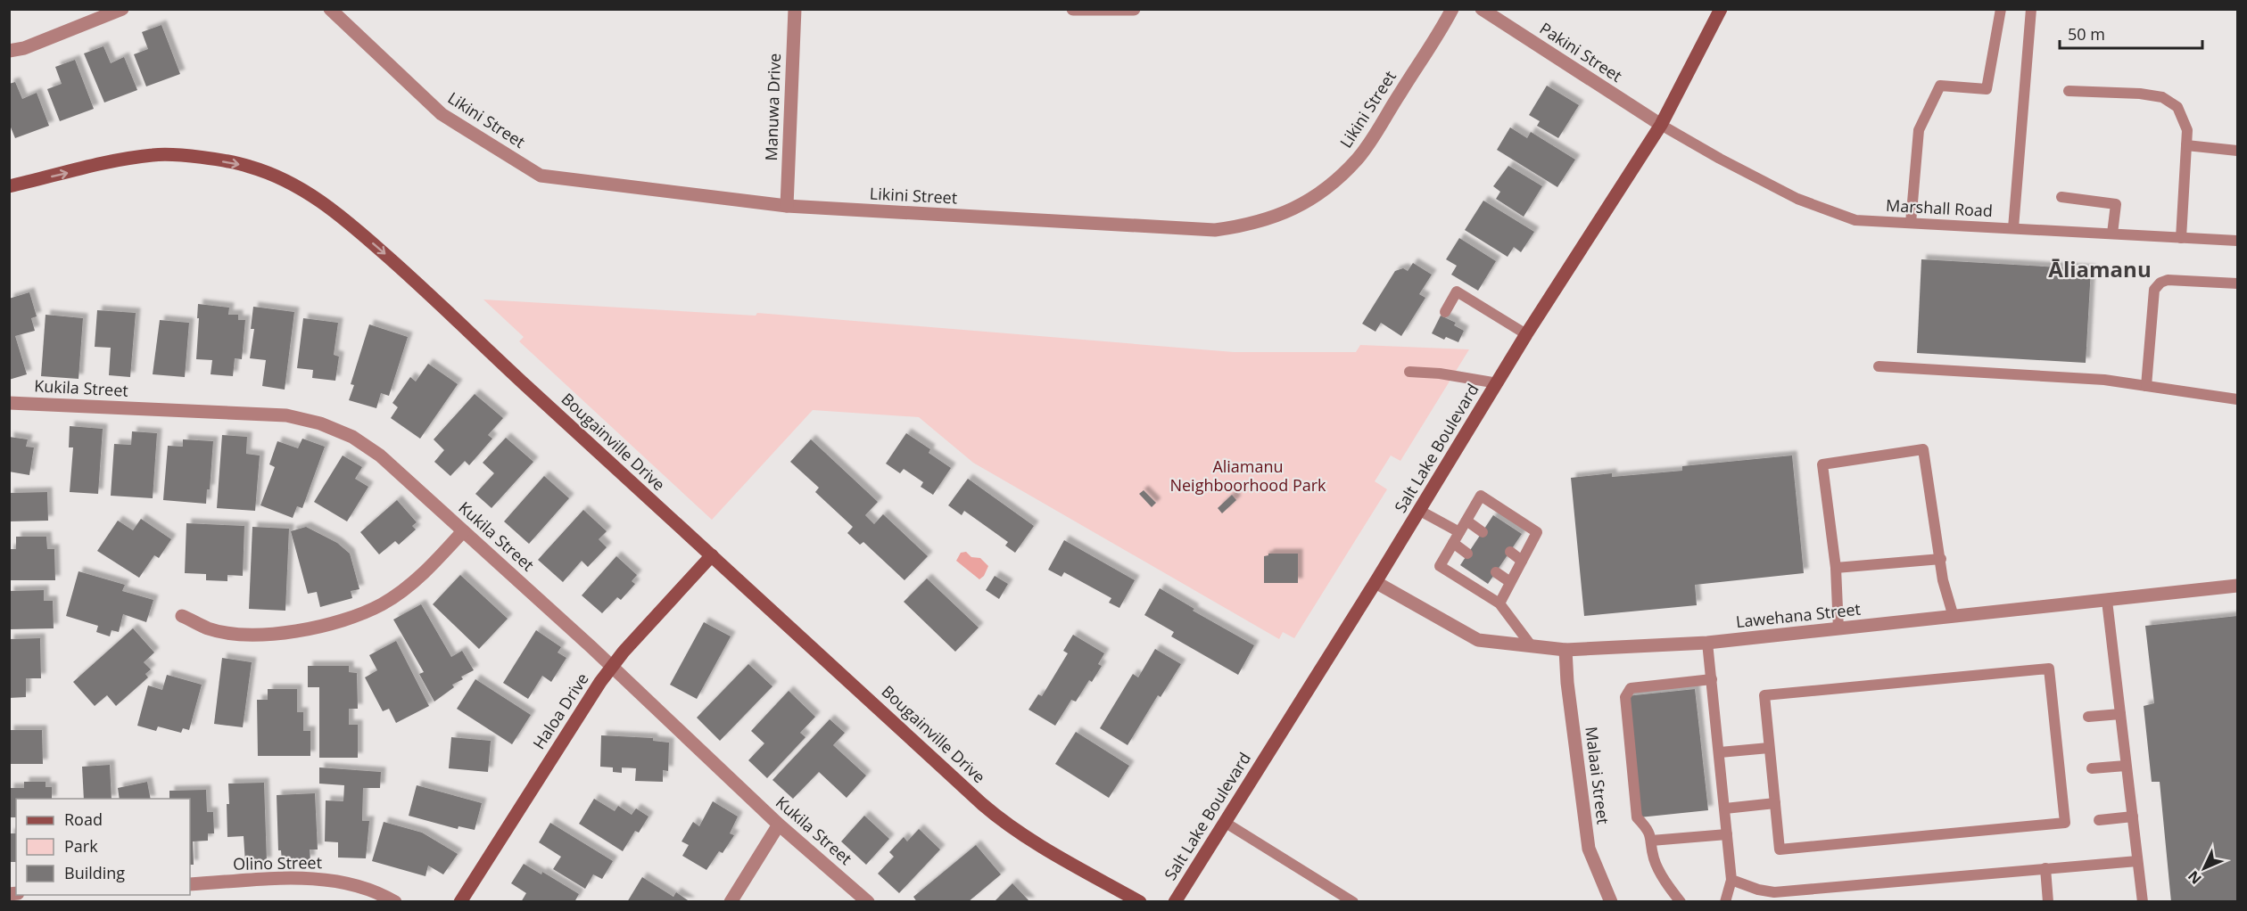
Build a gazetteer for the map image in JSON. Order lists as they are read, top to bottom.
{
  "streets": {
    "street": [
      "Pakini Street",
      "Manuwa Drive",
      "Likini Street",
      "Kukila Street",
      "Bougainville Drive",
      "Salt Lake Boulevard",
      "Lawehana Street",
      "Haloa Drive",
      "Malaai Street",
      "Olino Street"
    ],
    "lane": ["Marshall Road"]
  },
  "crossings": [
    ["Pakini Street", "Marshall Road"],
    ["Pakini Street", "Salt Lake Boulevard"],
    ["Manuwa Drive", "Likini Street"],
    ["Marshall Road", "Salt Lake Boulevard"],
    ["Kukila Street", "Haloa Drive"],
    ["Bougainville Drive", "Haloa Drive"],
    ["Salt Lake Boulevard", "Lawehana Street"],
    ["Lawehana Street", "Malaai Street"]
  ],
  "one_way": ["Bougainville Drive"],
  "districts": ["Āliamanu"],
  "parks": ["Aliamanu Neighboorhood Park"],
  "legend": ["Road", "Park", "Building"],
  "scale_bar": "50 m",
  "north": "bottom left"
}
